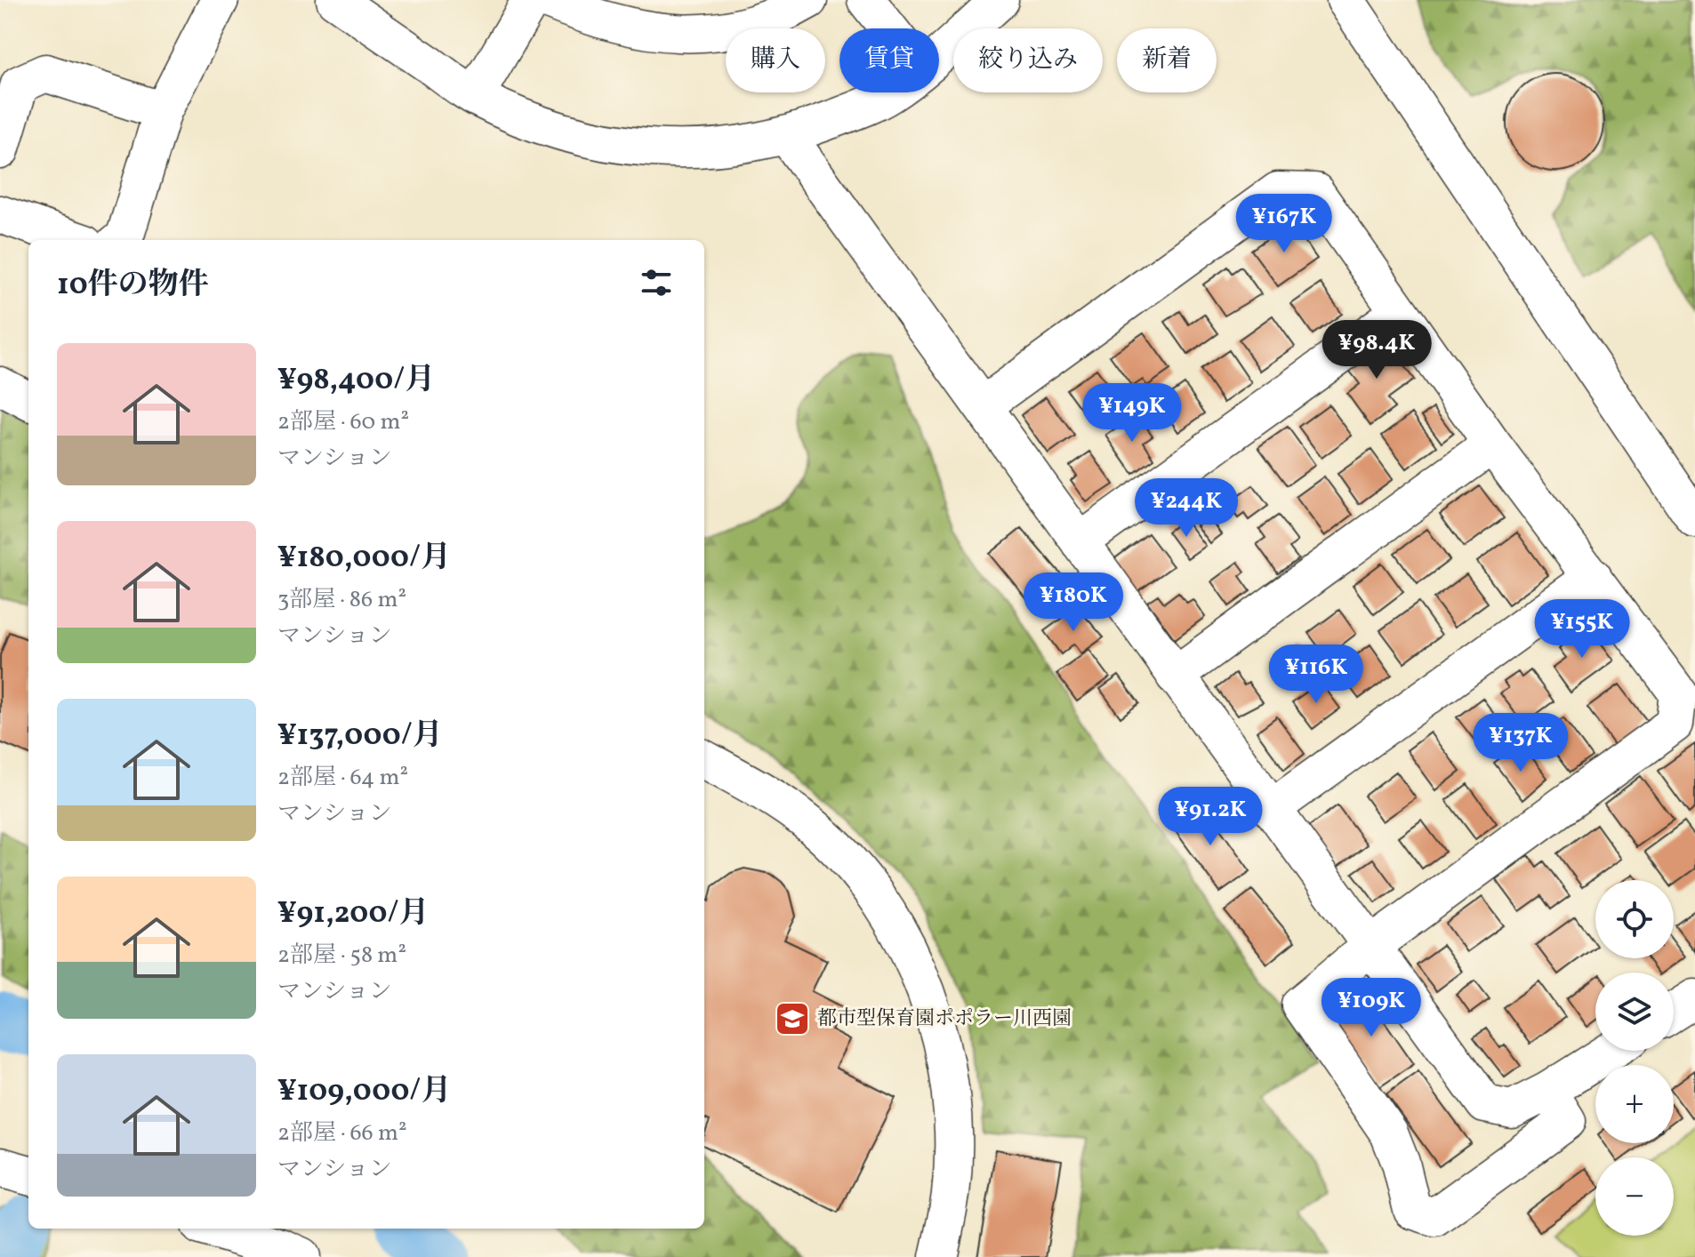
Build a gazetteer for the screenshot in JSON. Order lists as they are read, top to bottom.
{
  "places": {
    "school or university": ["都市型保育園ポポラー川西園"]
  },
  "page": {
    "chip": [
      "購入",
      "賃貸",
      "絞り込み",
      "新着"
    ],
    "price": [
      "¥167K",
      "¥98.4K",
      "¥149K",
      "¥244K",
      "¥180K",
      "¥155K",
      "¥116K",
      "¥137K",
      "¥91.2K",
      "¥109K"
    ],
    "heading": "10件の物件",
    "list": [
      {
        "name": "¥98,400/月",
        "note": "2部屋 · 60 m² · マンション"
      },
      {
        "name": "¥180,000/月",
        "note": "3部屋 · 86 m² · マンション"
      },
      {
        "name": "¥137,000/月",
        "note": "2部屋 · 64 m² · マンション"
      },
      {
        "name": "¥91,200/月",
        "note": "2部屋 · 58 m² · マンション"
      },
      {
        "name": "¥109,000/月",
        "note": "2部屋 · 66 m² · マンション"
      }
    ],
    "map_buttons": ["+", "−"]
  }
}
